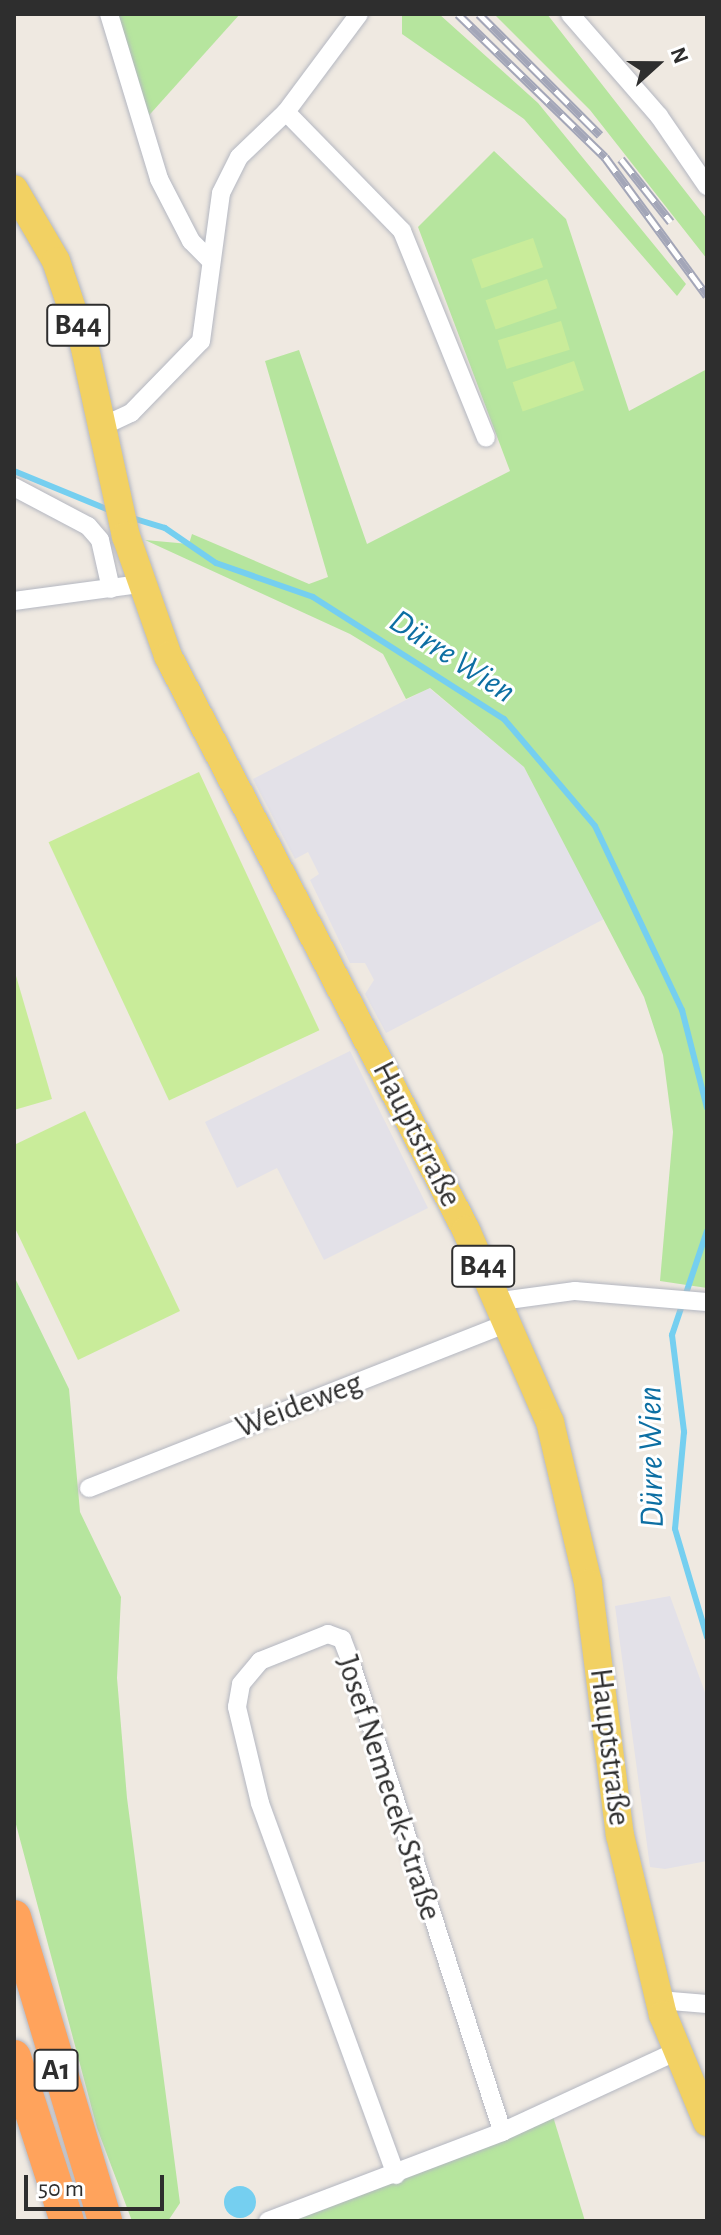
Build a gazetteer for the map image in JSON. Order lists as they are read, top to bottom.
{
  "streets": {
    "highway": ["A1"],
    "main road": ["B44", "Hauptstraße"],
    "street": ["Weideweg", "Josef Nemecek-Straße"]
  },
  "crossings": [
    ["B44", "Hauptstraße"],
    ["Hauptstraße", "Weideweg"]
  ],
  "water": ["Dürre Wien"],
  "scale_bar": "50 m",
  "north": "right"
}
